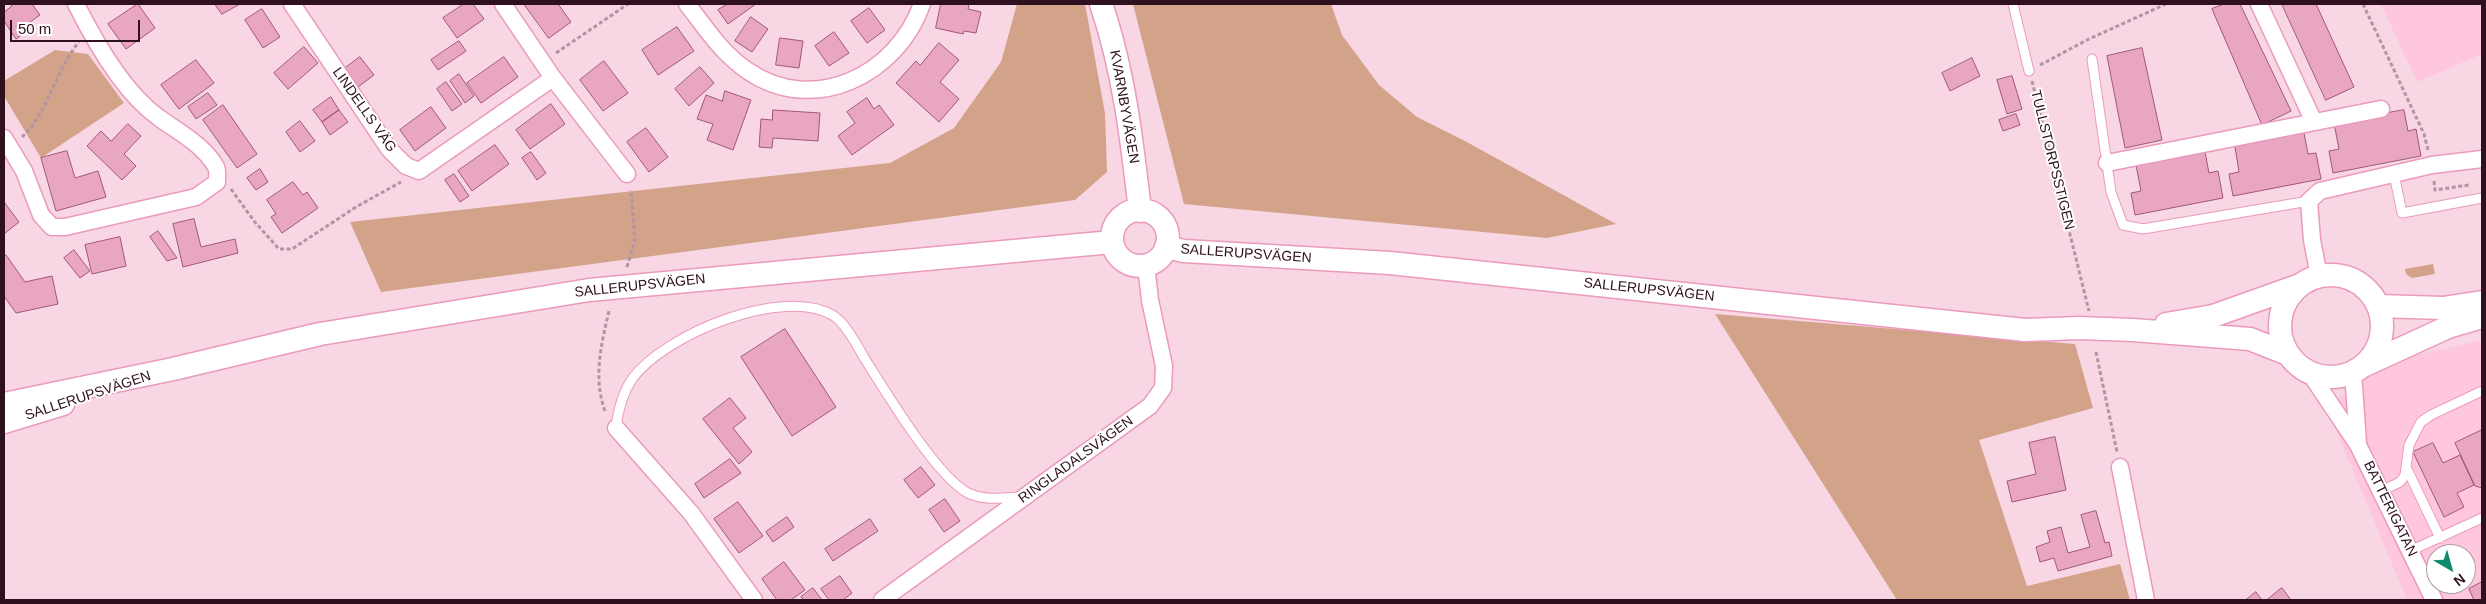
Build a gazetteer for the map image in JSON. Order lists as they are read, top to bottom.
{
  "streets": {
    "main road": ["KVARNBYVÄGEN", "SALLERUPSVÄGEN"],
    "street": ["LINDELLS VÄG", "RINGLADALSVÄGEN", "BATTERIGATAN"],
    "lane": ["TULLSTORPSSTIGEN"]
  },
  "crossings": [
    ["KVARNBYVÄGEN", "SALLERUPSVÄGEN"],
    ["KVARNBYVÄGEN", "RINGLADALSVÄGEN"],
    ["SALLERUPSVÄGEN", "RINGLADALSVÄGEN"],
    ["SALLERUPSVÄGEN", "BATTERIGATAN"]
  ],
  "scale_bar": "50 m",
  "north": "bottom right"
}
